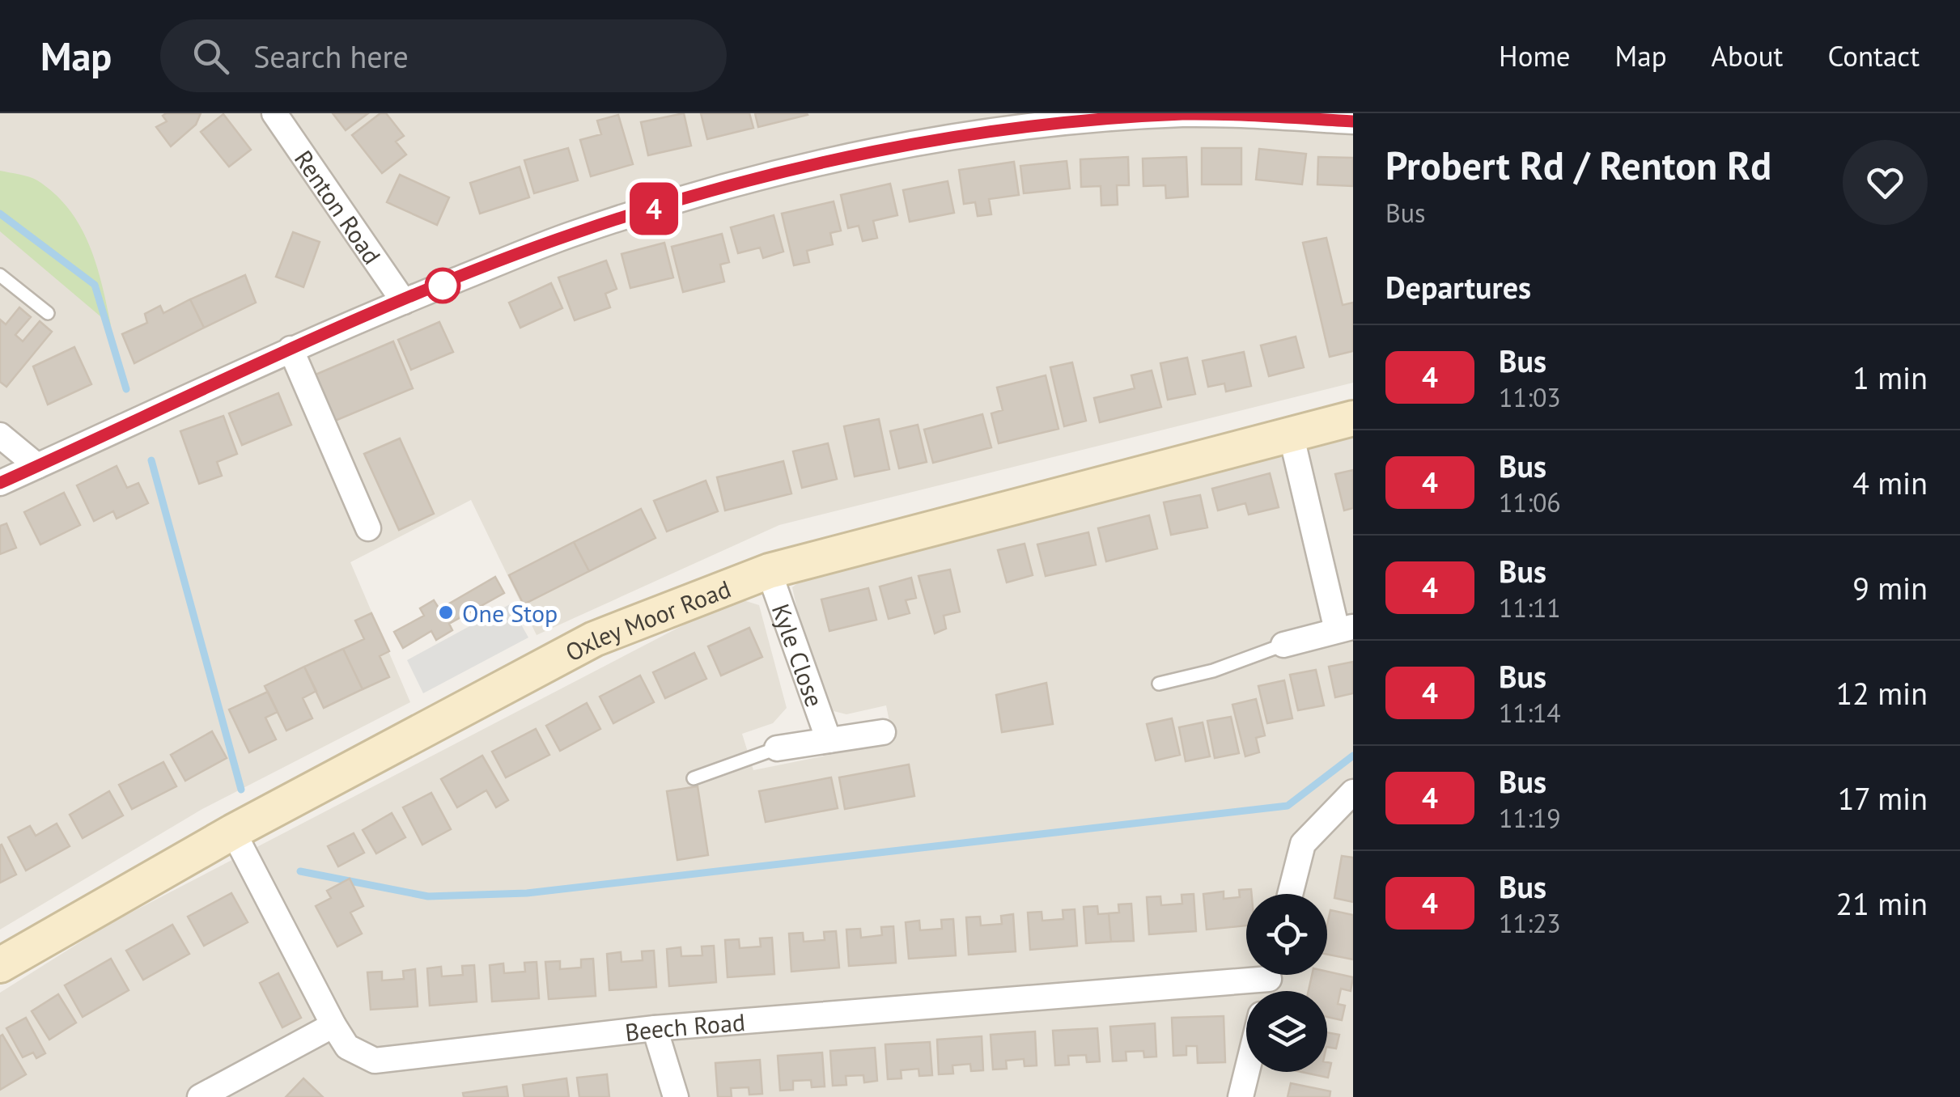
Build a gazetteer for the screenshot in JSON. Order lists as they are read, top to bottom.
{
  "streets": {
    "street": [
      "Renton Road",
      "Oxley Moor Road",
      "Kyle Close",
      "Beech Road"
    ]
  },
  "crossings": [
    ["Oxley Moor Road", "Kyle Close"],
    ["Oxley Moor Road", "Beech Road"]
  ],
  "places": ["One Stop"],
  "lines": ["bus line 4"],
  "page": {
    "header": "Map",
    "search": "Search here",
    "nav": [
      "Home",
      "Map",
      "About",
      "Contact"
    ],
    "on_map": "4",
    "heading": [
      ["Probert Rd / Renton Rd", "Bus"],
      "Departures"
    ],
    "list": [
      {
        "mark": "4",
        "name": "Bus",
        "note": "11:03",
        "value": "1 min"
      },
      {
        "mark": "4",
        "name": "Bus",
        "note": "11:06",
        "value": "4 min"
      },
      {
        "mark": "4",
        "name": "Bus",
        "note": "11:11",
        "value": "9 min"
      },
      {
        "mark": "4",
        "name": "Bus",
        "note": "11:14",
        "value": "12 min"
      },
      {
        "mark": "4",
        "name": "Bus",
        "note": "11:19",
        "value": "17 min"
      },
      {
        "mark": "4",
        "name": "Bus",
        "note": "11:23",
        "value": "21 min"
      }
    ]
  }
}
